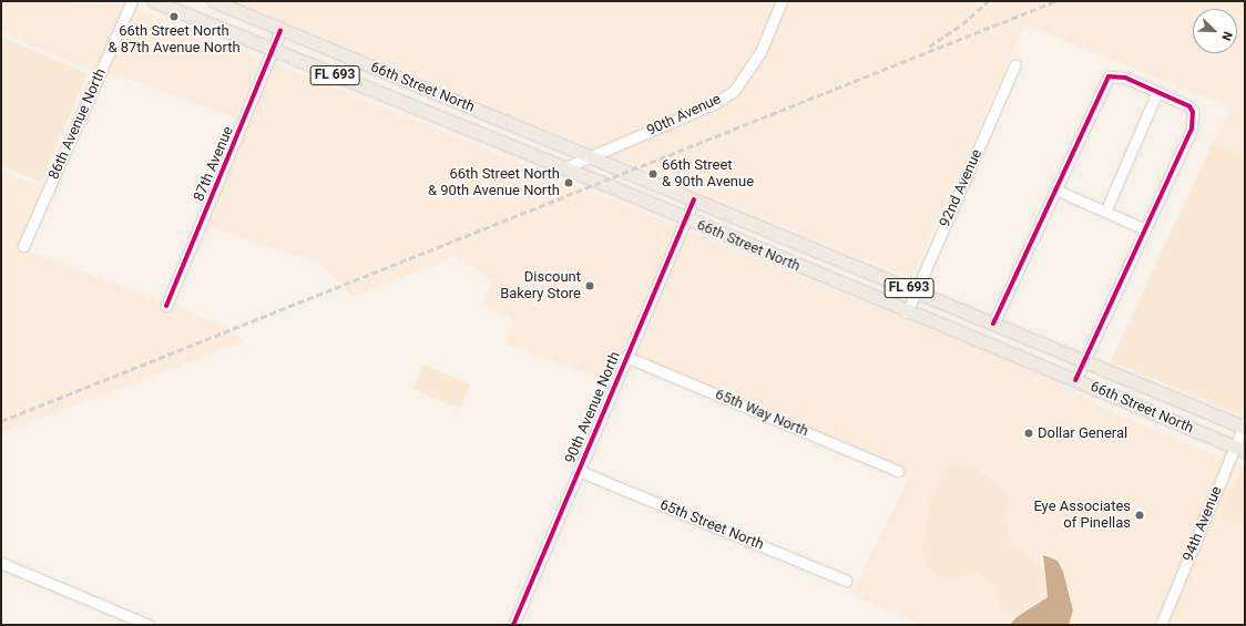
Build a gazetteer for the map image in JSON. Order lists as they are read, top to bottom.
{
  "streets": {
    "main road": ["FL 693", "66th Street North"],
    "street": [
      "90th Avenue",
      "86th Avenue North",
      "87th Avenue",
      "92nd Avenue",
      "90th Avenue North",
      "65th Way North",
      "94th Avenue",
      "65th Street North"
    ]
  },
  "crossings": [
    ["66th Street North", "90th Avenue"],
    ["66th Street North", "87th Avenue"],
    ["66th Street North", "92nd Avenue"],
    ["66th Street North", "90th Avenue North"],
    ["66th Street North", "94th Avenue"],
    ["90th Avenue North", "65th Way North"],
    ["90th Avenue North", "65th Street North"]
  ],
  "places": [
    "66th Street North & 87th Avenue North",
    "66th Street & 90th Avenue",
    "66th Street North & 90th Avenue North",
    "Discount Bakery Store",
    "Dollar General",
    "Eye Associates of Pinellas"
  ],
  "north": "bottom right"
}
